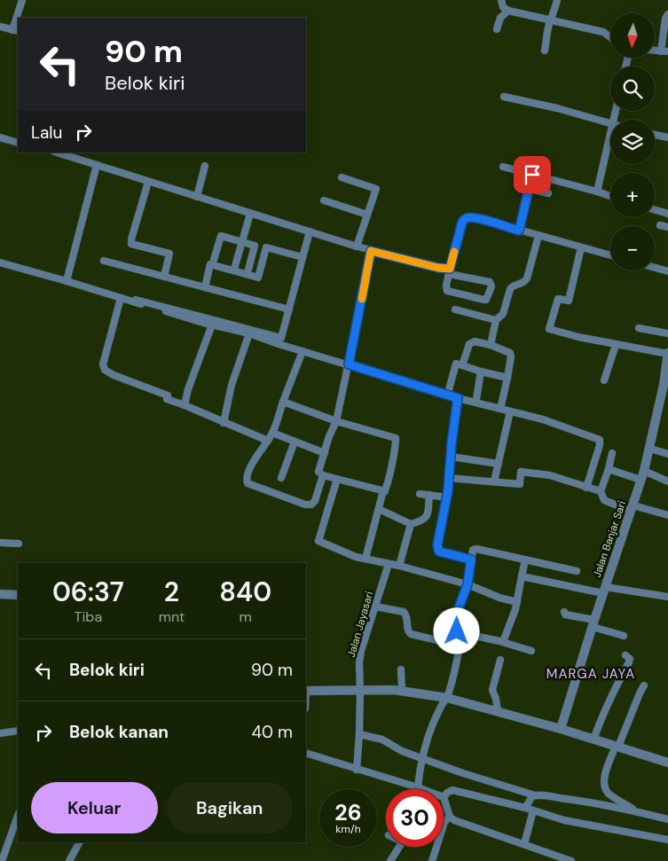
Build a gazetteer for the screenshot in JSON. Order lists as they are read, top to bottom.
{
  "streets": {
    "street": ["Jalan Banjar Sari", "Jalan Jayasari"]
  },
  "districts": ["MARGA JAYA"],
  "north": "bottom",
  "page": {
    "map_buttons": ["+", "−"],
    "turn": ["90 m", "Belok kiri"],
    "then": "Lalu",
    "eta": [
      "06:37",
      "Tiba",
      "2",
      "mnt",
      "840",
      "m"
    ],
    "list": [
      {
        "name": "Belok kiri",
        "value": "90 m"
      },
      {
        "name": "Belok kanan",
        "value": "40 m"
      }
    ],
    "buttons": ["Keluar", "Bagikan"],
    "speed": "26 km/h",
    "limit": "30"
  }
}
